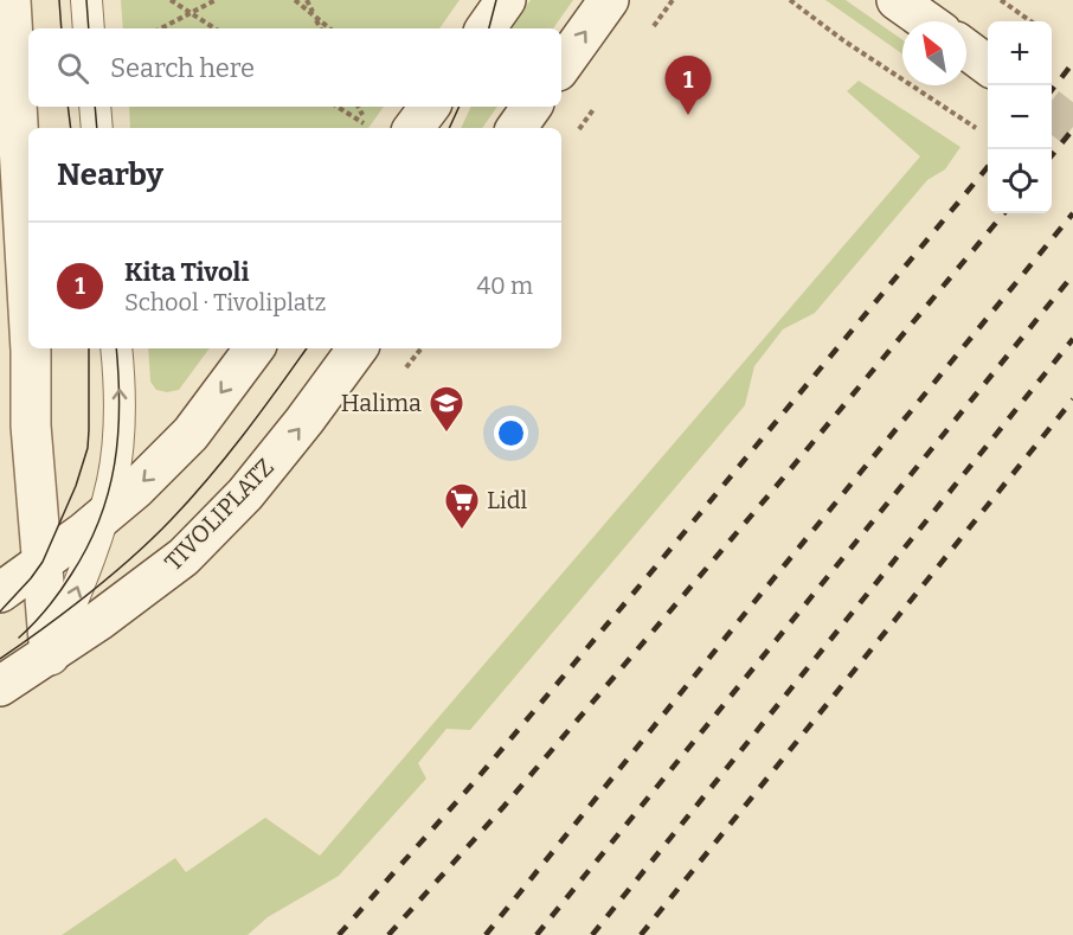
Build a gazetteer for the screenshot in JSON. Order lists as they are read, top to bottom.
{
  "streets": {
    "street": ["TIVOLIPLATZ"]
  },
  "places": {
    "school or university": ["Halima"],
    "supermarket": ["Lidl"]
  },
  "north": "top left",
  "page": {
    "map_buttons": ["+", "−"],
    "search": "Search here",
    "pins": "1",
    "heading": "Nearby",
    "list": [
      {
        "mark": "1",
        "name": "Kita Tivoli",
        "note": "School · Tivoliplatz",
        "value": "40 m"
      }
    ]
  }
}
